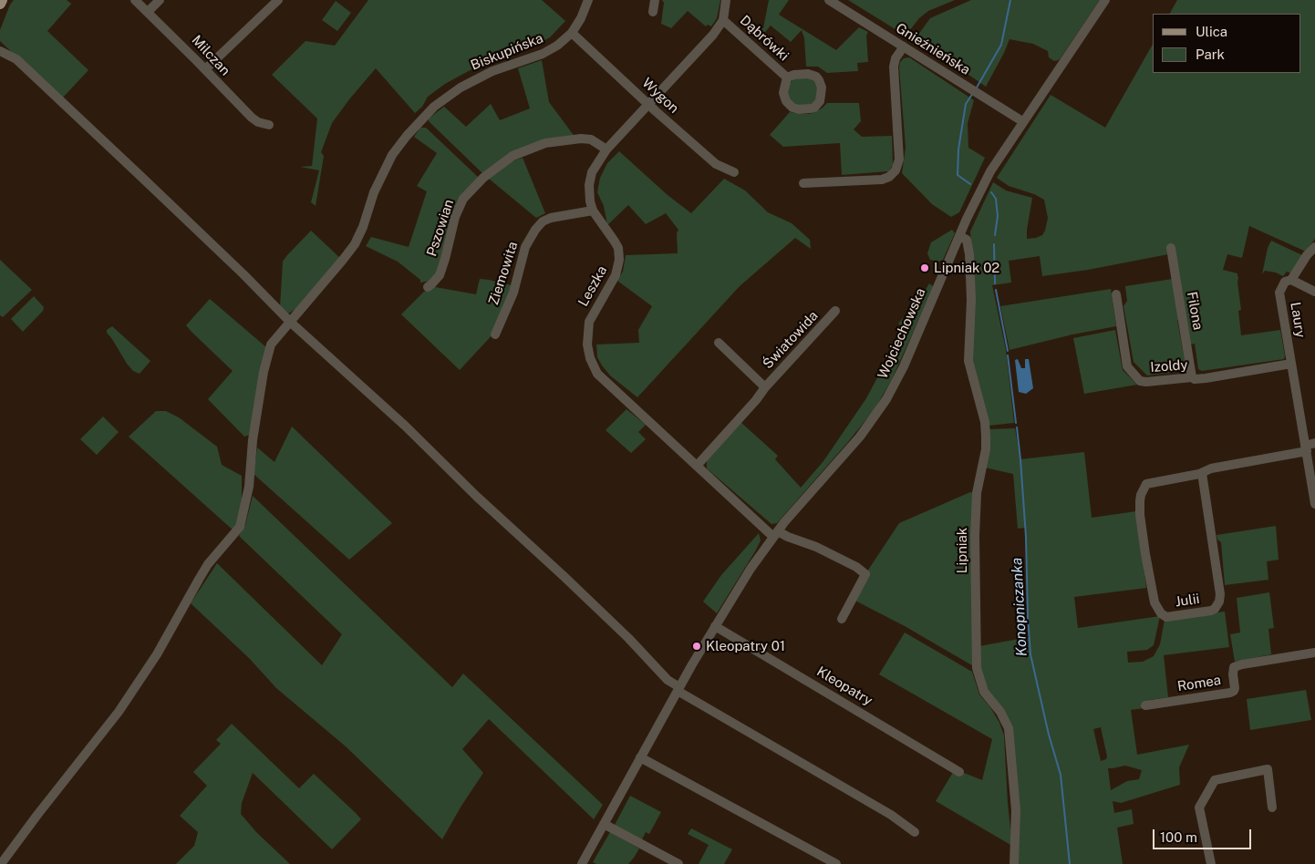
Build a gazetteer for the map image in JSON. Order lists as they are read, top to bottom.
{
  "streets": {
    "street": [
      "Dąbrówki",
      "Gnieźnieńska",
      "Biskupińska",
      "Milczan",
      "Wygon",
      "Pszowian",
      "Ziemowita",
      "Leszka",
      "Filona",
      "Laury",
      "Wojciechowska",
      "Światowida",
      "Izoldy",
      "Lipniak",
      "Julii",
      "Romea",
      "Kleopatry"
    ]
  },
  "crossings": [
    ["Dąbrówki", "Leszka"],
    ["Gnieźnieńska", "Wojciechowska"],
    ["Biskupińska", "Wygon"],
    ["Wygon", "Leszka"],
    ["Pszowian", "Leszka"],
    ["Ziemowita", "Leszka"],
    ["Leszka", "Wojciechowska"],
    ["Leszka", "Światowida"],
    ["Filona", "Izoldy"],
    ["Laury", "Izoldy"],
    ["Laury", "Julii"],
    ["Wojciechowska", "Lipniak"],
    ["Wojciechowska", "Kleopatry"]
  ],
  "water": ["Konopniczanka"],
  "places": ["Lipniak 02", "Kleopatry 01"],
  "legend": ["Ulica", "Park"],
  "scale_bar": "100 m"
}
